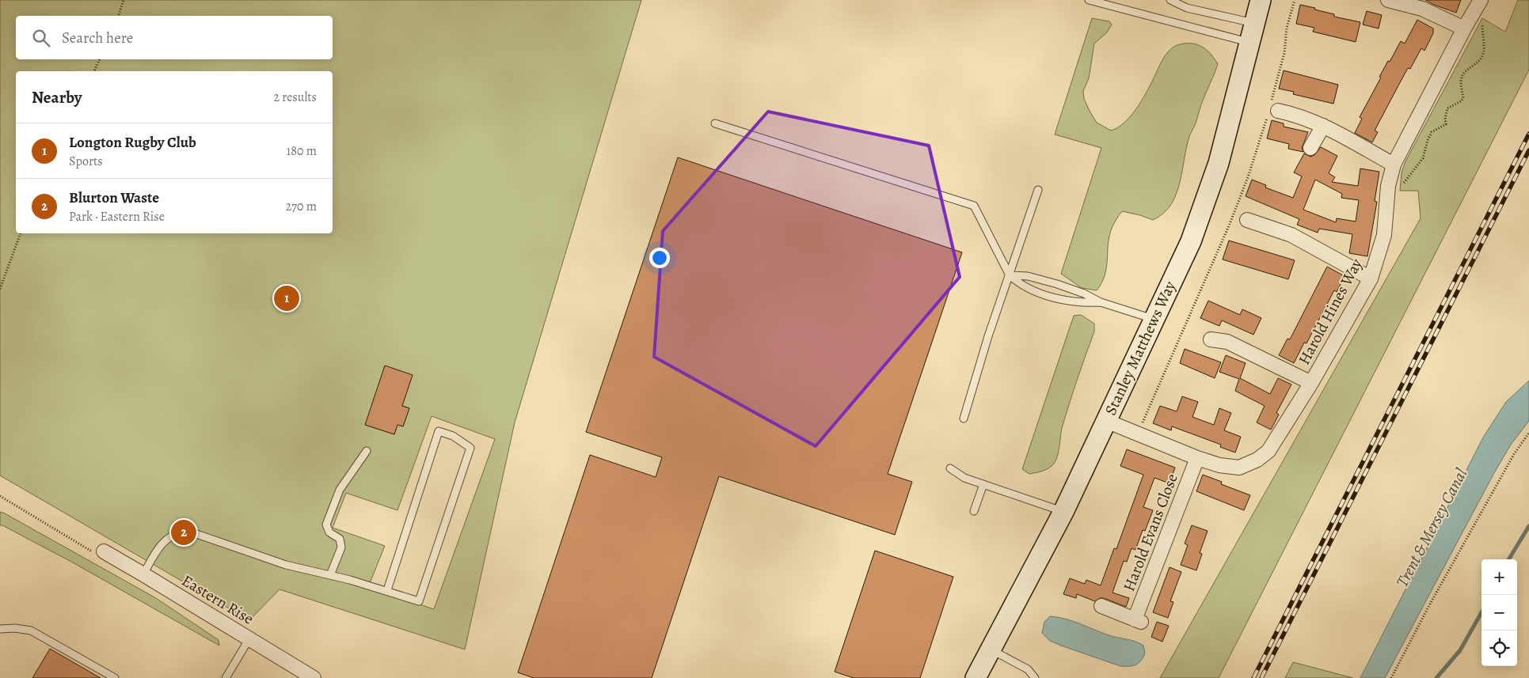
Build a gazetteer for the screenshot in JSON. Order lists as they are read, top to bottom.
{
  "streets": {
    "main road": ["Stanley Matthews Way"],
    "street": ["Harold Hines Way", "Harold Evans Close", "Eastern Rise"]
  },
  "crossings": [
    ["Harold Hines Way", "Stanley Matthews Way"],
    ["Harold Hines Way", "Harold Evans Close"]
  ],
  "water": ["Trent & Mersey Canal"],
  "page": {
    "search": "Search here",
    "heading": ["Nearby", "2 results"],
    "list": [
      {
        "mark": "1",
        "name": "Longton Rugby Club",
        "note": "Sports",
        "value": "180 m"
      },
      {
        "mark": "2",
        "name": "Blurton Waste",
        "note": "Park · Eastern Rise",
        "value": "270 m"
      }
    ],
    "pins": ["1", "2"],
    "map_buttons": ["+", "−"]
  }
}
